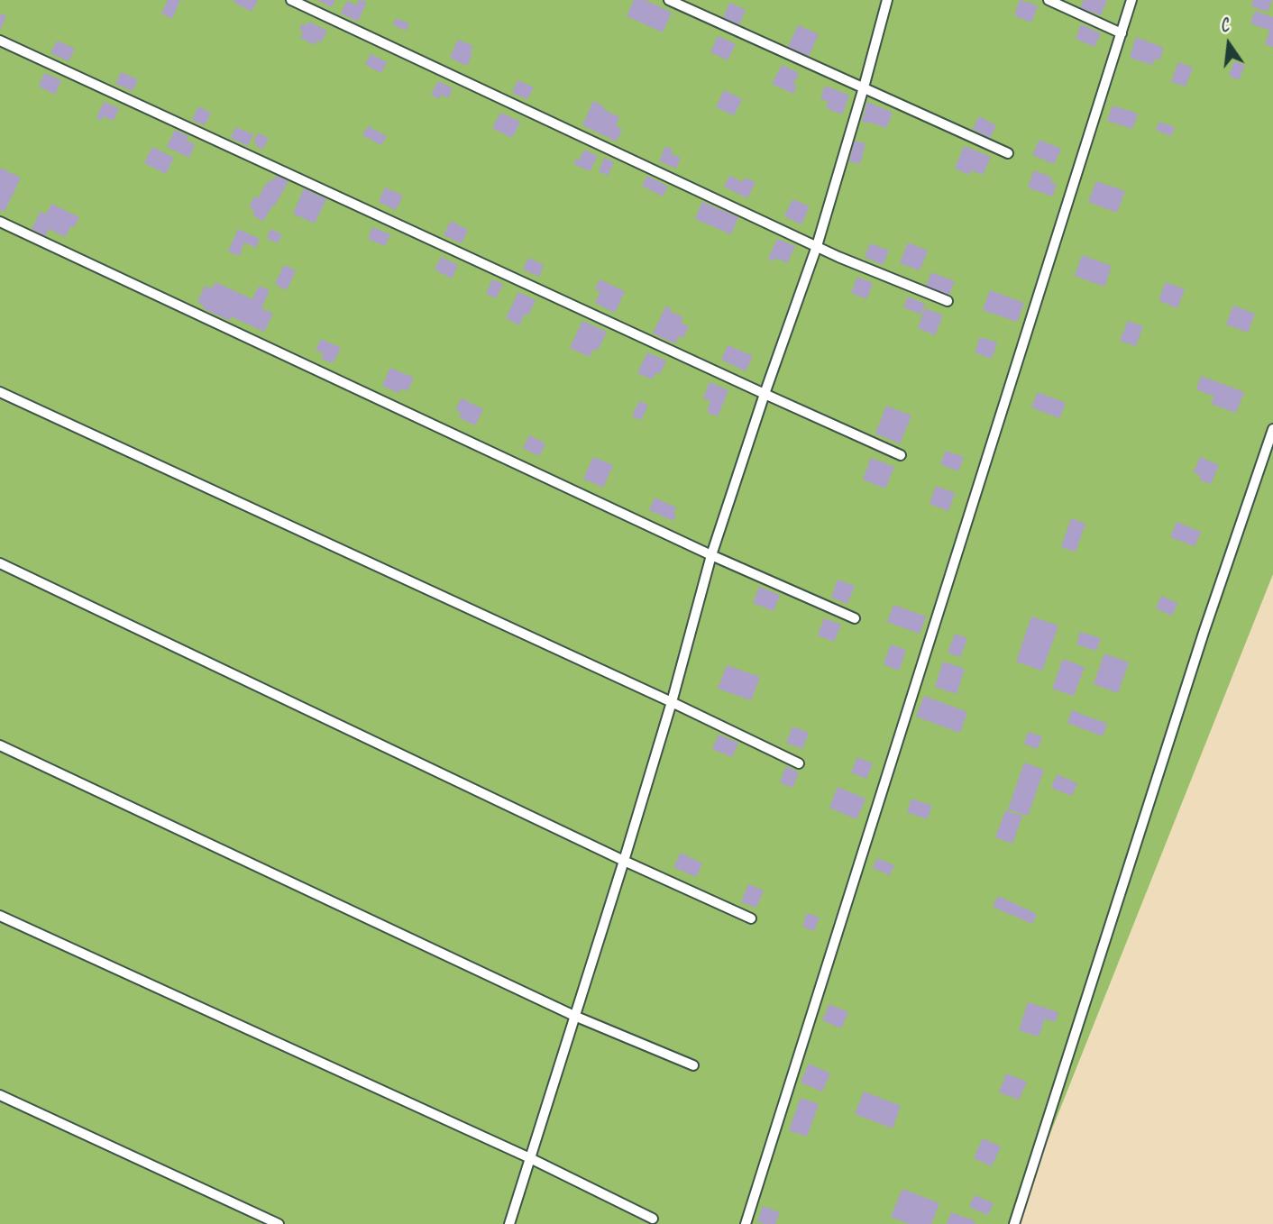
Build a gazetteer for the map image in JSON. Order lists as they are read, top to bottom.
{
  "north": "top"
}
